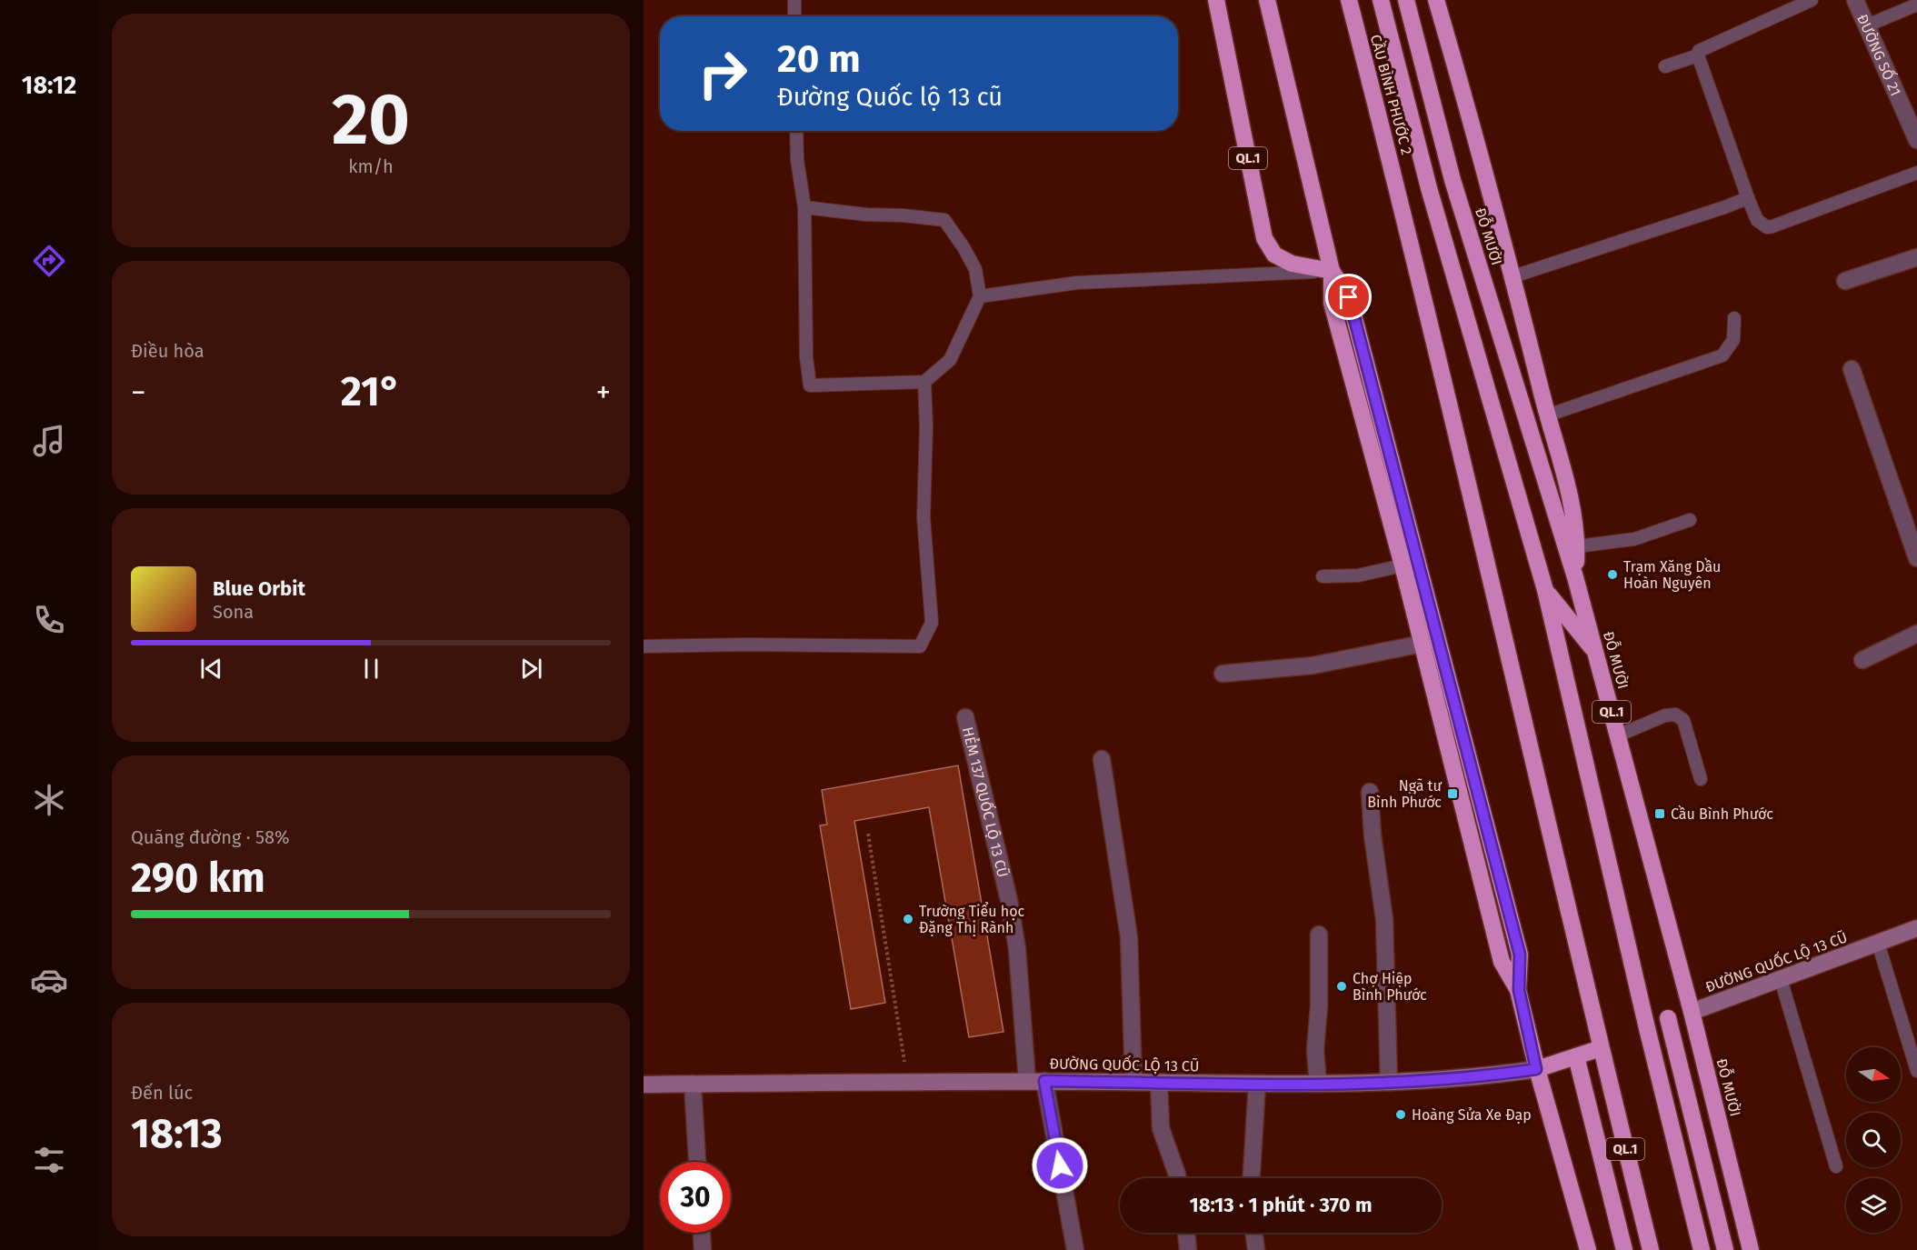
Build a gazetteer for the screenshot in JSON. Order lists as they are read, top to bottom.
{
  "streets": {
    "highway": [
      "CẦU BÌNH PHƯỚC 2",
      "QL.1",
      "ĐỖ MƯỜI",
      "ĐƯỜNG QUỐC LỘ 13 CŨ"
    ],
    "street": ["ĐƯỜNG SỐ 21", "HẺM 137 QUỐC LỘ 13 CŨ"]
  },
  "crossings": [
    ["CẦU BÌNH PHƯỚC 2", "QL.1"],
    ["CẦU BÌNH PHƯỚC 2", "ĐƯỜNG QUỐC LỘ 13 CŨ"],
    ["QL.1", "ĐỖ MƯỜI"],
    ["QL.1", "ĐƯỜNG QUỐC LỘ 13 CŨ"],
    ["ĐỖ MƯỜI", "ĐƯỜNG QUỐC LỘ 13 CŨ"],
    ["HẺM 137 QUỐC LỘ 13 CŨ", "ĐƯỜNG QUỐC LỘ 13 CŨ"]
  ],
  "places": {
    "other": [
      "Trạm Xăng Dầu Hoàn Nguyên",
      "Trường Tiểu học Đặng Thị Rành",
      "Chợ Hiệp Bình Phước",
      "Hoàng Sửa Xe Đạp"
    ],
    "transit": ["Ngã tư Bình Phước", "Cầu Bình Phước"]
  },
  "north": "right",
  "page": {
    "tabs": "18:12",
    "tile": [
      ["20", "km/h"],
      "Điều hòa",
      ["Quãng đường · 58%", "290 km"],
      ["Đến lúc", "18:13"]
    ],
    "turn": ["20 m", "Đường Quốc lộ 13 cũ"],
    "heat": ["−", "21°", "+"],
    "song": ["Blue Orbit", "Sona"],
    "limit": "30",
    "trip": "18:13 · 1 phút · 370 m"
  }
}
